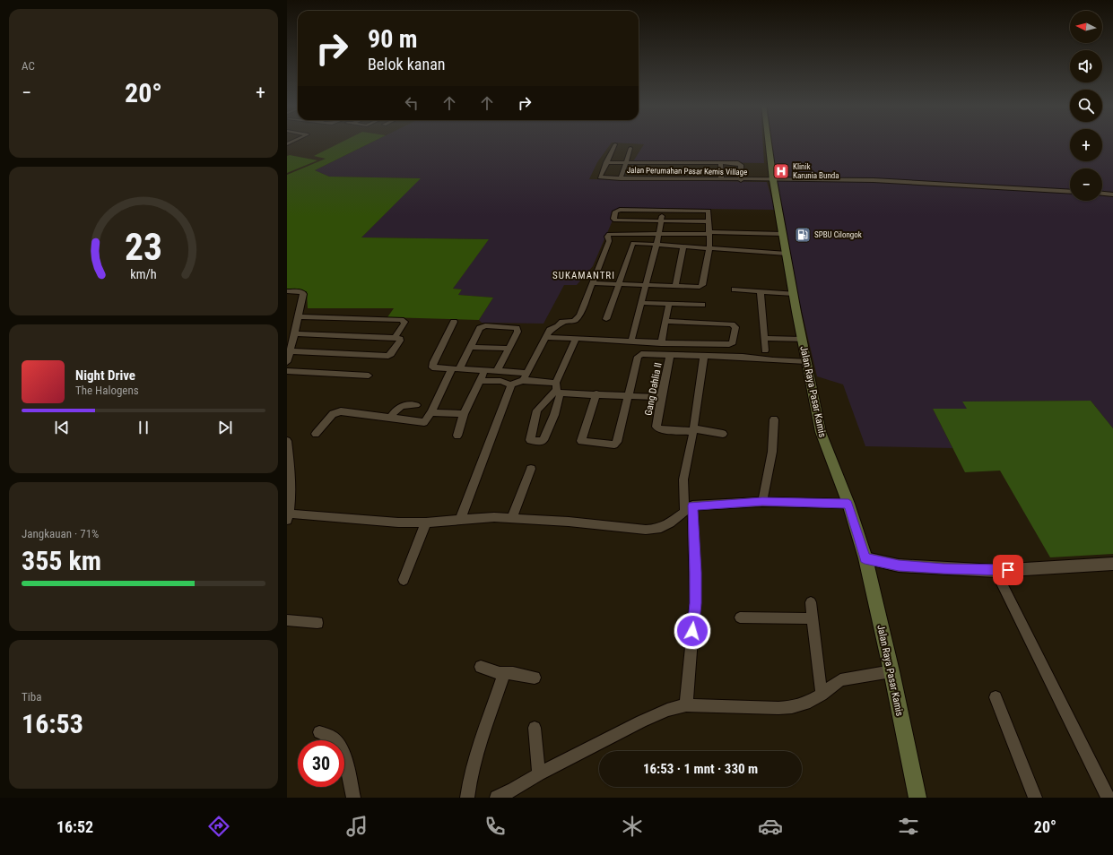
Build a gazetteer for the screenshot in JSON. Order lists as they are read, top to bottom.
{
  "streets": {
    "main road": ["Jalan Raya Pasar Kamis"],
    "street": ["Jalan Perumahan Pasar Kemis Village", "Gang Dahlia II"]
  },
  "crossings": [
    ["Jalan Perumahan Pasar Kemis Village", "Jalan Raya Pasar Kamis"]
  ],
  "districts": ["SUKAMANTRI"],
  "places": {
    "hospital": ["Klinik Karunia Bunda"],
    "fuel station": ["SPBU Cilongok"]
  },
  "north": "left",
  "page": {
    "tile": [
      "AC",
      ["Jangkauan · 71%", "355 km"],
      ["Tiba", "16:53"]
    ],
    "map_buttons": ["+", "−"],
    "turn": ["90 m", "Belok kanan"],
    "heat": ["−", "20°", "+"],
    "song": ["Night Drive", "The Halogens"],
    "limit": "30",
    "trip": "16:53 · 1 mnt · 330 m",
    "tabs": ["16:52", "20°"],
    "gauge": ["23", "km/h"]
  }
}
